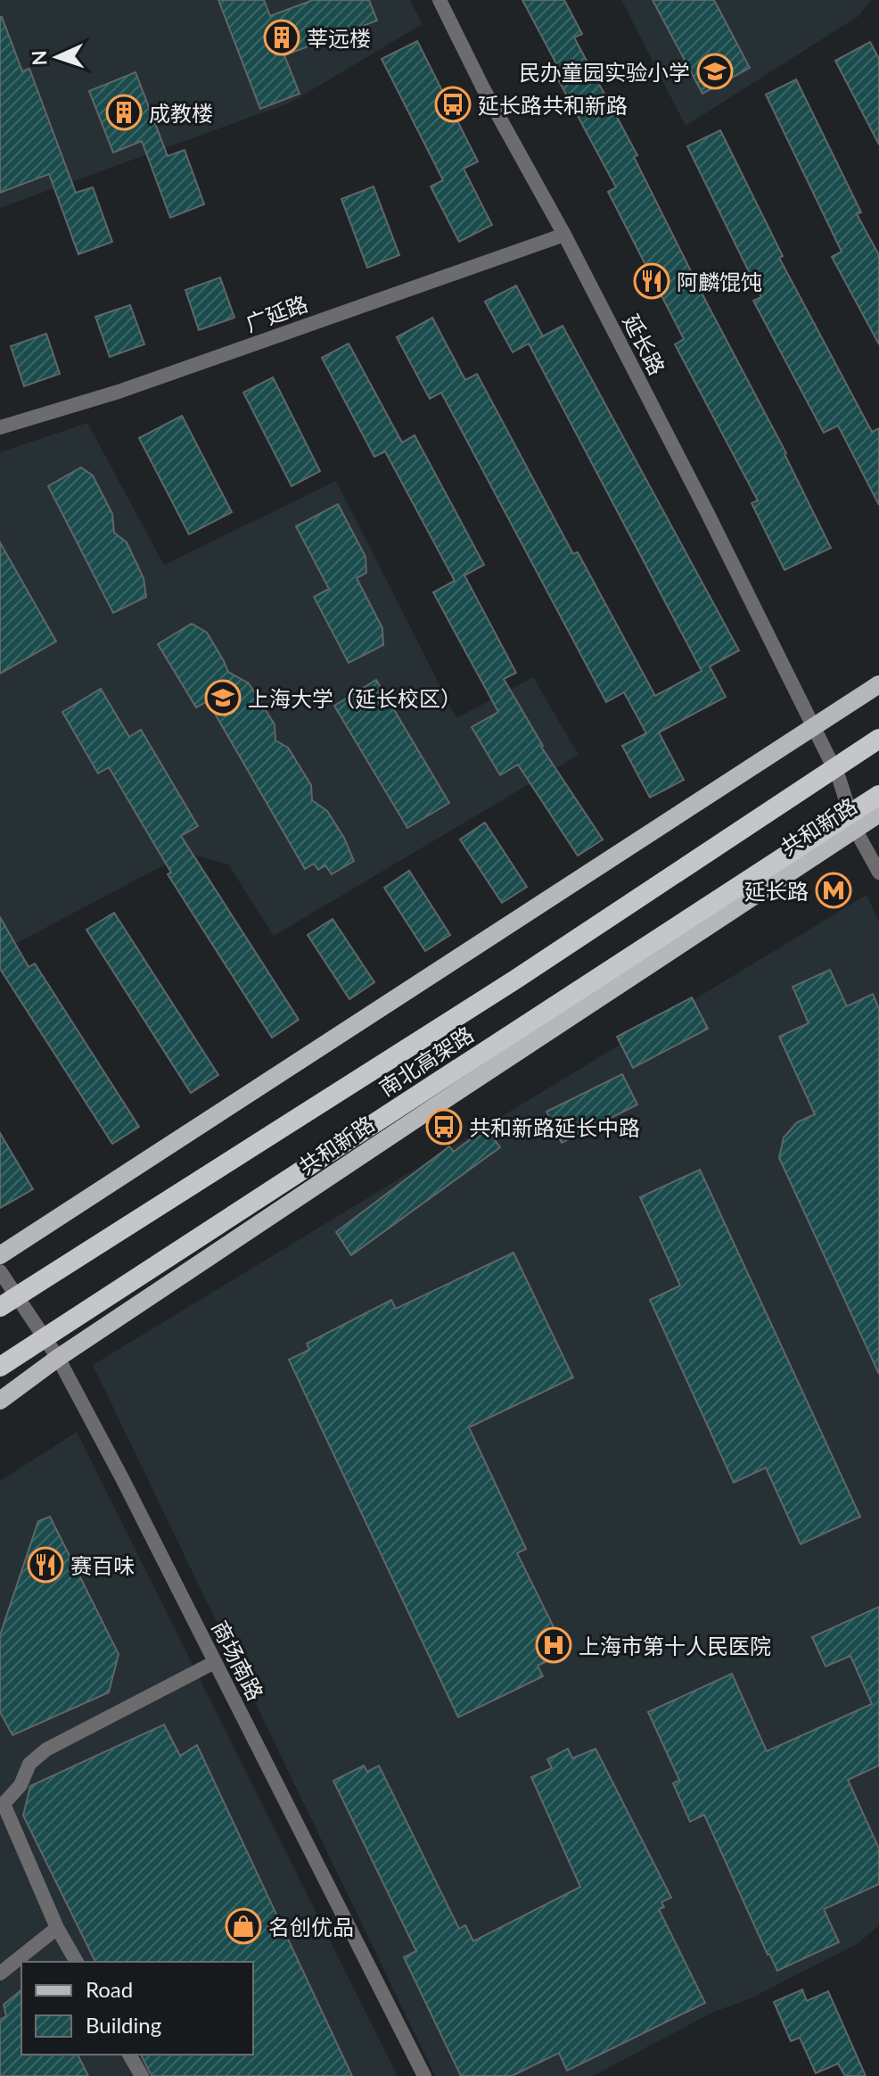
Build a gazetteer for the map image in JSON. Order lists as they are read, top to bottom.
{
  "streets": {
    "highway": ["南北高架路"],
    "main road": ["共和新路"],
    "street": ["广延路", "延长路", "商场南路"]
  },
  "crossings": [
    ["广延路", "延长路"],
    ["延长路", "共和新路"],
    ["共和新路", "商场南路"]
  ],
  "places": {
    "building": ["莘远楼", "成教楼"],
    "school or university": ["民办童园实验小学", "上海大学（延长校区）"],
    "bus stop": ["延长路共和新路", "共和新路延长中路"],
    "restaurant": ["阿麟馄饨", "赛百味"],
    "metro station": ["延长路"],
    "hospital": ["上海市第十人民医院"],
    "shop": ["名创优品"]
  },
  "legend": ["Road", "Building"],
  "north": "left"
}
